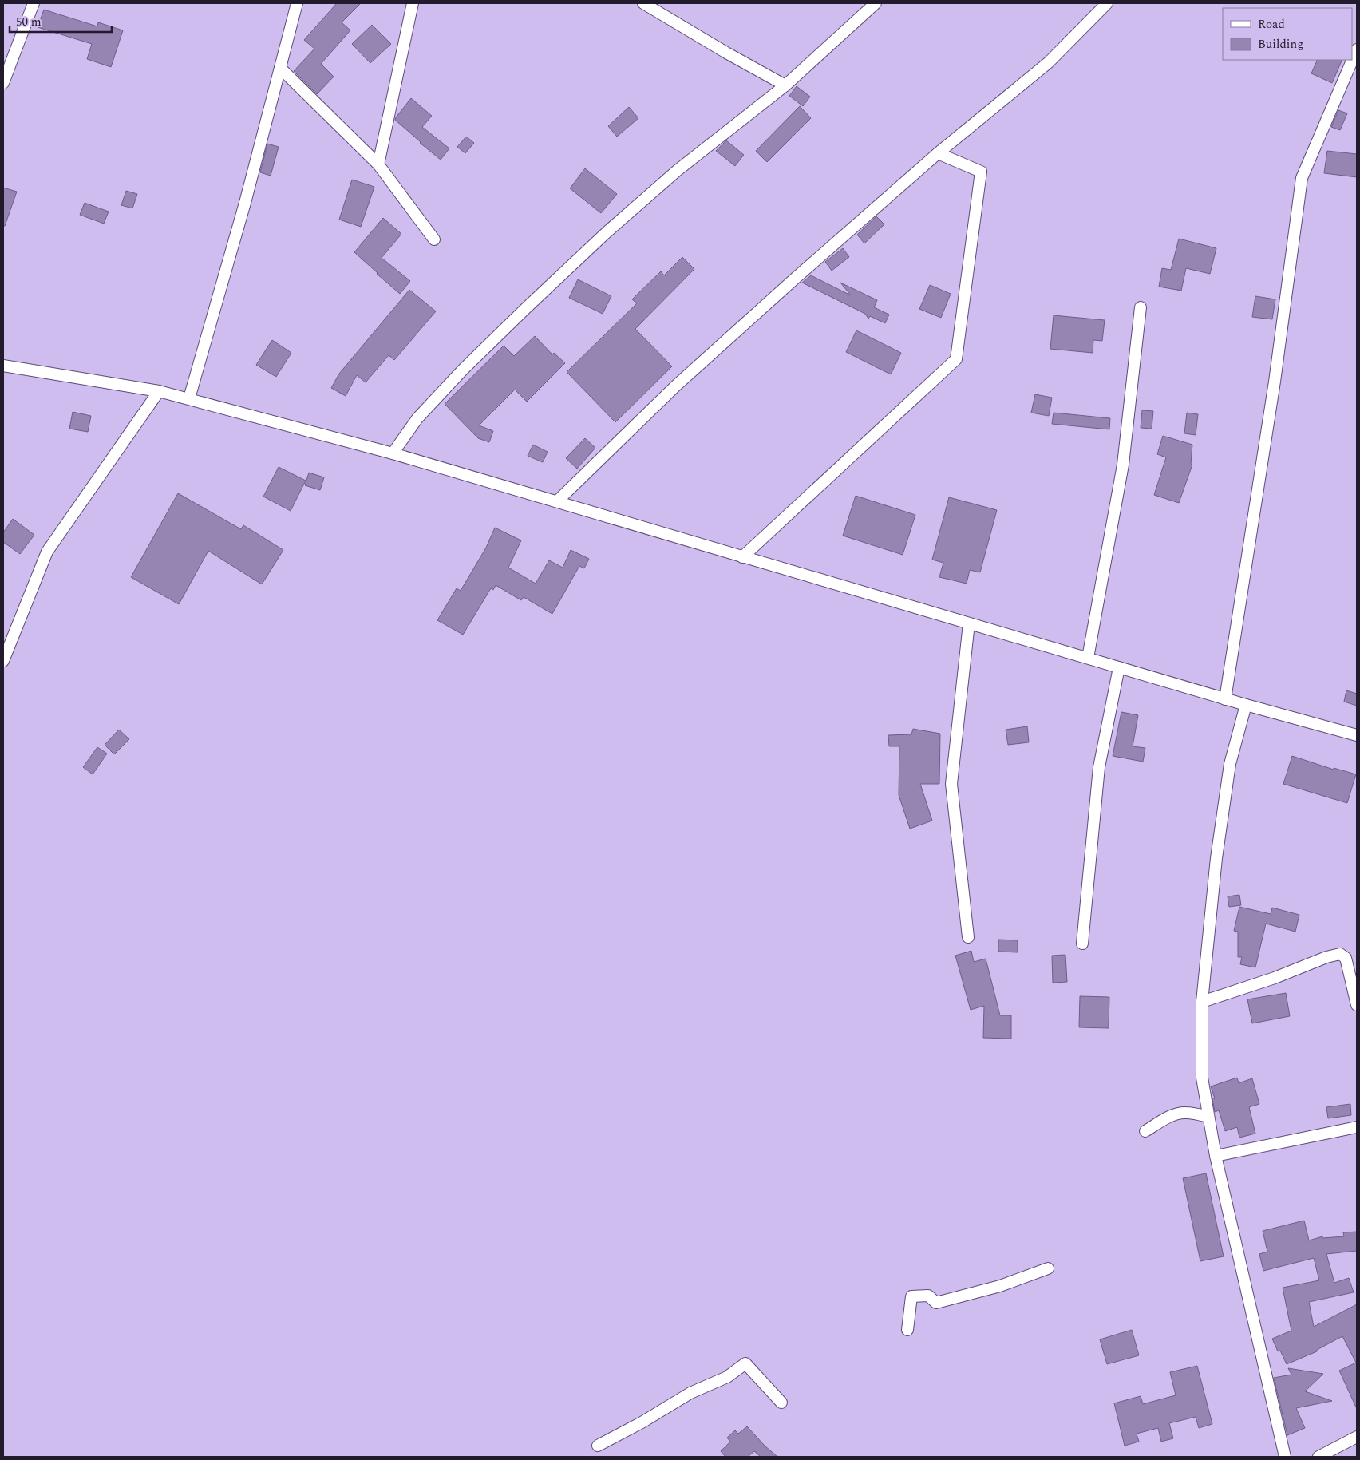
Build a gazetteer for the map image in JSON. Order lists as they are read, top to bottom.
{
  "legend": ["Road", "Building"],
  "scale_bar": "50 m"
}
